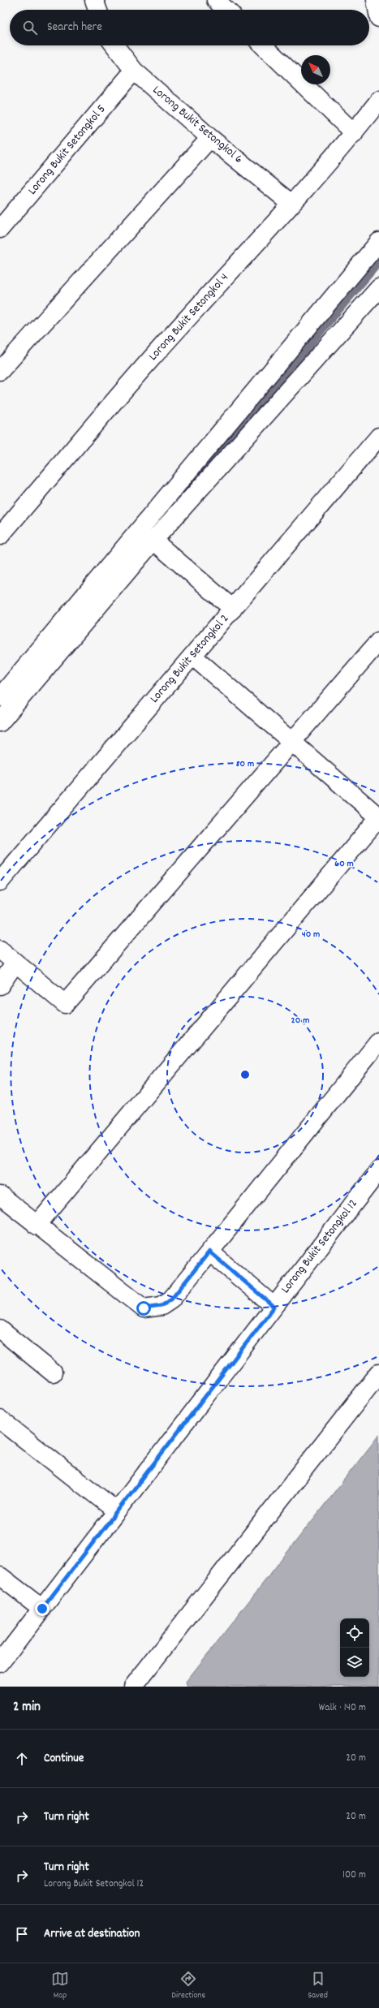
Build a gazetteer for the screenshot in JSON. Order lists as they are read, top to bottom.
{
  "streets": {
    "street": [
      "Lorong Bukit Setongkol 6",
      "Lorong Bukit Setongkol 5",
      "Lorong Bukit Setongkol 4",
      "Lorong Bukit Setongkol 2",
      "Lorong Bukit Setongkol 12"
    ]
  },
  "crossings": [
    ["Lorong Bukit Setongkol 6", "Lorong Bukit Setongkol 5"],
    ["Lorong Bukit Setongkol 6", "Lorong Bukit Setongkol 4"]
  ],
  "north": "top left",
  "page": {
    "search": "Search here",
    "heading": ["2 min", "Walk · 140 m"],
    "list": [
      ["Continue", "20 m"],
      ["Turn right", "20 m"],
      ["Turn right", "Lorong Bukit Setongkol 12", "100 m"],
      "Arrive at destination"
    ],
    "nav": ["Map", "Directions", "Saved"]
  },
  "rings": [
    "80 m",
    "60 m",
    "40 m",
    "20 m"
  ]
}
